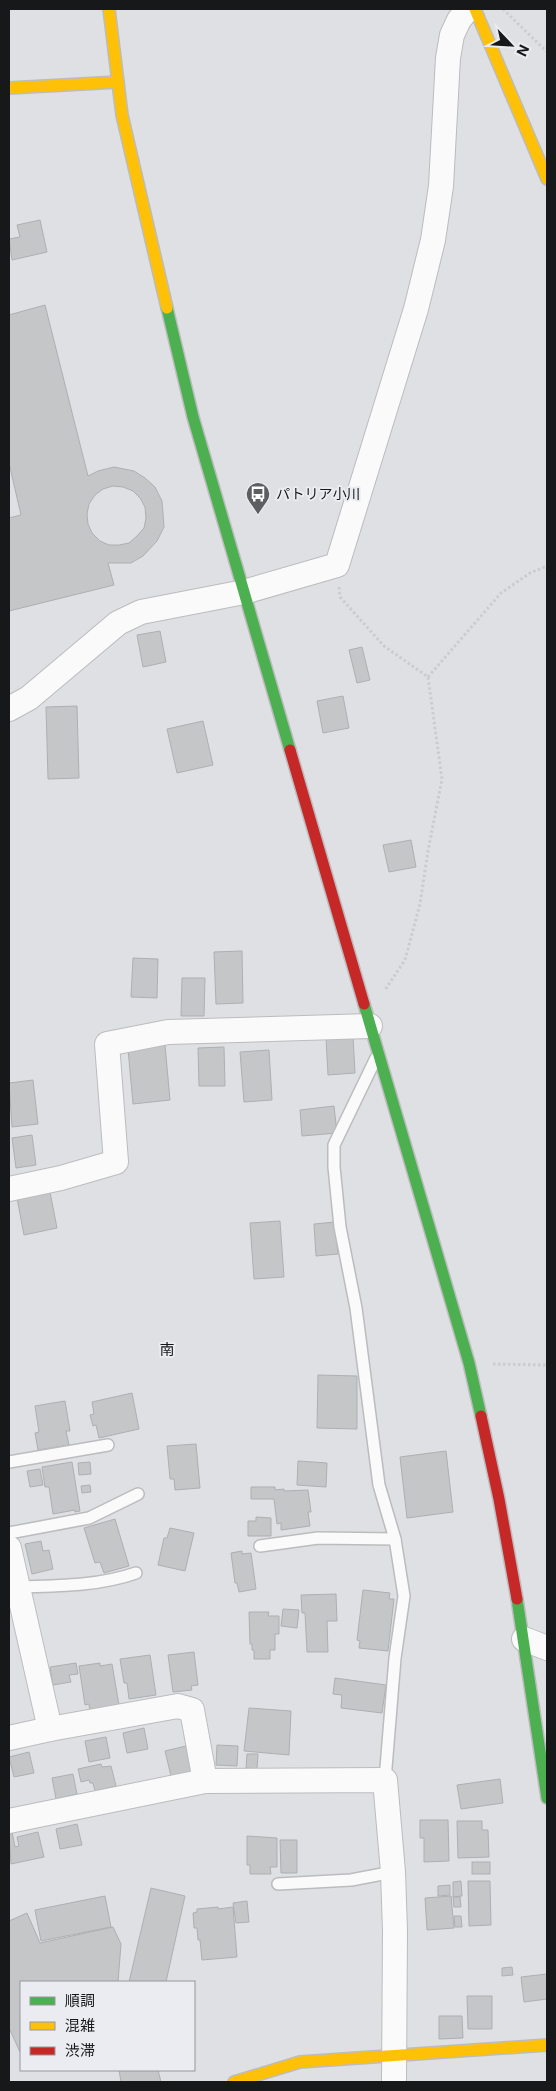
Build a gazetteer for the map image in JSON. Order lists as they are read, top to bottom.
{
  "districts": ["南"],
  "places": {
    "bus stop": ["パトリア小川"]
  },
  "legend": ["順調", "混雑", "渋滞"],
  "north": "bottom right"
}
